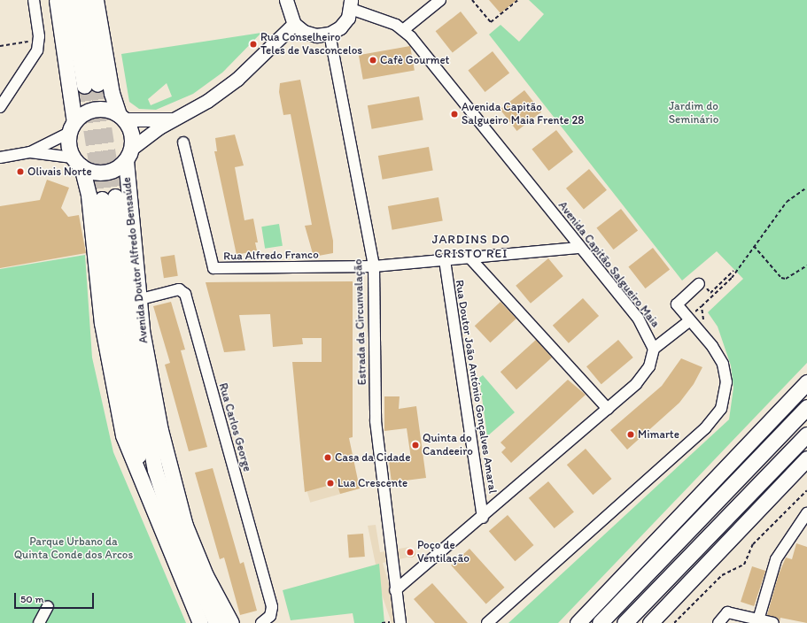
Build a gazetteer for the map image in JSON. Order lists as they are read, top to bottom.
{
  "streets": {
    "highway": ["Avenida Doutor Alfredo Bensaúde"],
    "street": [
      "Rua Alfredo Franco",
      "Avenida Capitão Salgueiro Maia",
      "Estrada da Circunvalação",
      "Rua Doutor João António Gonçalves Amaral",
      "Rua Carlos George"
    ]
  },
  "crossings": [
    ["Rua Alfredo Franco", "Estrada da Circunvalação"],
    ["Avenida Doutor Alfredo Bensaúde", "Rua Carlos George"]
  ],
  "districts": ["JARDINS DO CRISTO REI"],
  "parks": ["Jardim do Seminário", "Parque Urbano da Quinta Conde dos Arcos"],
  "places": [
    "Rua Conselheiro Teles de Vasconcelos",
    "Cafè Gourmet",
    "Avenida Capitão Salgueiro Maia Frente 28",
    "Olivais Norte",
    "Mimarte",
    "Quinta do Candeeiro",
    "Casa da Cidade",
    "Lua Crescente",
    "Poço de Ventilação"
  ],
  "scale_bar": "50 m"
}
